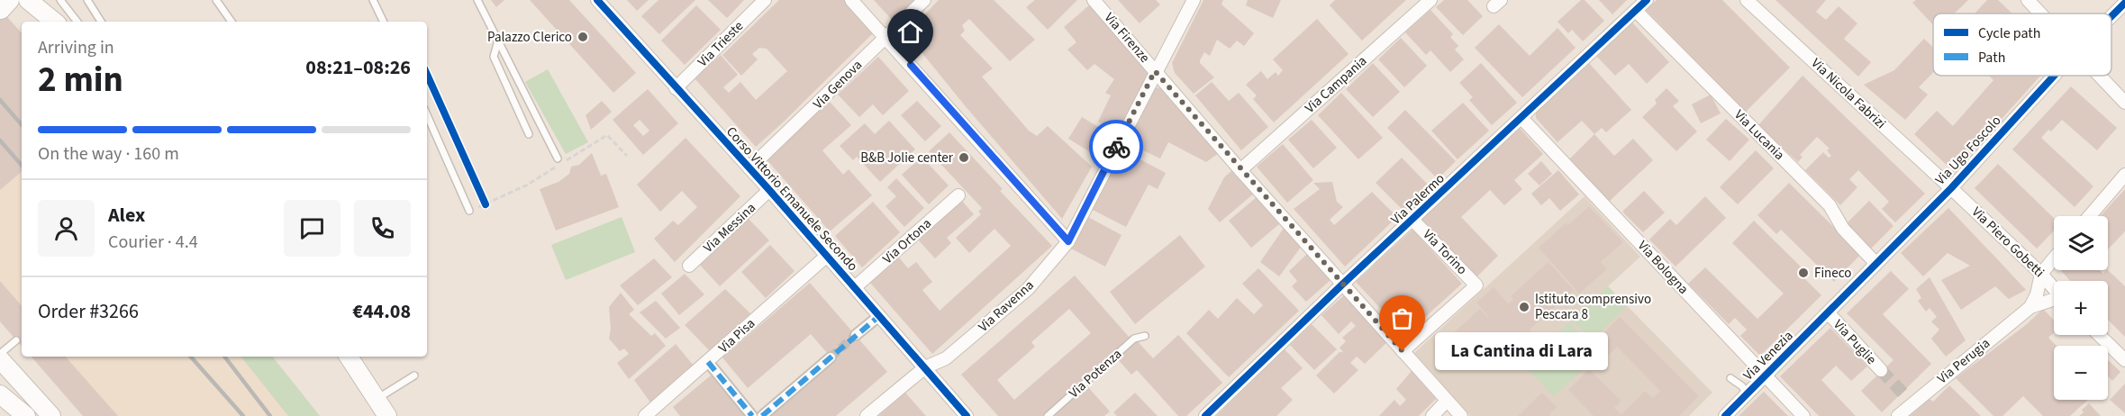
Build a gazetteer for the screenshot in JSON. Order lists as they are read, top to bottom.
{
  "streets": {
    "street": [
      "Via Firenze",
      "Via Trieste",
      "Via Genova",
      "Via Campania",
      "Via Nicola Fabrizi",
      "Via Lucania",
      "Via Ugo Foscolo",
      "Corso Vittorio Emanuele Secondo",
      "Via Palermo",
      "Via Messina",
      "Via Ortona",
      "Via Piero Gobetti",
      "Via Torino",
      "Via Bologna",
      "Via Ravenna",
      "Via Pisa",
      "Via Puglie",
      "Via Venezia",
      "Via Perugia"
    ],
    "lane": ["Via Potenza"]
  },
  "crossings": [
    ["Via Firenze", "Via Campania"],
    ["Via Firenze", "Via Palermo"],
    ["Via Firenze", "Via Torino"],
    ["Via Firenze", "Via Ravenna"],
    ["Via Trieste", "Corso Vittorio Emanuele Secondo"],
    ["Via Genova", "Corso Vittorio Emanuele Secondo"],
    ["Via Nicola Fabrizi", "Via Ugo Foscolo"],
    ["Via Nicola Fabrizi", "Via Piero Gobetti"],
    ["Via Lucania", "Via Ugo Foscolo"],
    ["Via Lucania", "Via Palermo"],
    ["Via Ugo Foscolo", "Via Piero Gobetti"],
    ["Via Ugo Foscolo", "Via Puglie"],
    ["Via Ugo Foscolo", "Via Venezia"],
    ["Corso Vittorio Emanuele Secondo", "Via Messina"],
    ["Corso Vittorio Emanuele Secondo", "Via Ortona"],
    ["Corso Vittorio Emanuele Secondo", "Via Ravenna"],
    ["Corso Vittorio Emanuele Secondo", "Via Pisa"],
    ["Via Palermo", "Via Torino"],
    ["Via Palermo", "Via Bologna"],
    ["Via Bologna", "Via Venezia"],
    ["Via Puglie", "Via Venezia"]
  ],
  "places": [
    "Palazzo Clerico",
    "B&B Jolie center",
    "Fineco",
    "Istituto comprensivo Pescara 8",
    "La Cantina di Lara"
  ],
  "legend": ["Cycle path", "Path"],
  "page": {
    "heading": ["2 min", "Arriving in", "08:21–08:26"],
    "panel": [
      "Alex",
      "Courier · 4.4",
      "Order #3266",
      "€44.08"
    ],
    "bar": "On the way · 160 m",
    "map_buttons": ["+", "−"],
    "bubble": "La Cantina di Lara"
  }
}
